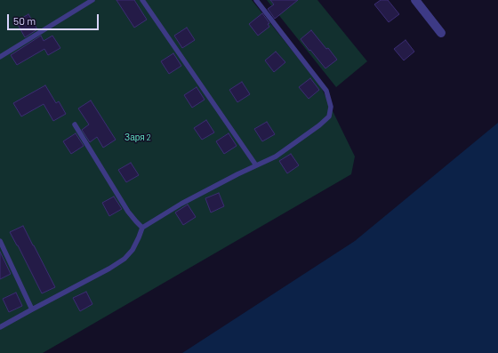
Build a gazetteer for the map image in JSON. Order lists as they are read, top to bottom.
{
  "parks": ["Заря 2"],
  "scale_bar": "50 m"
}
